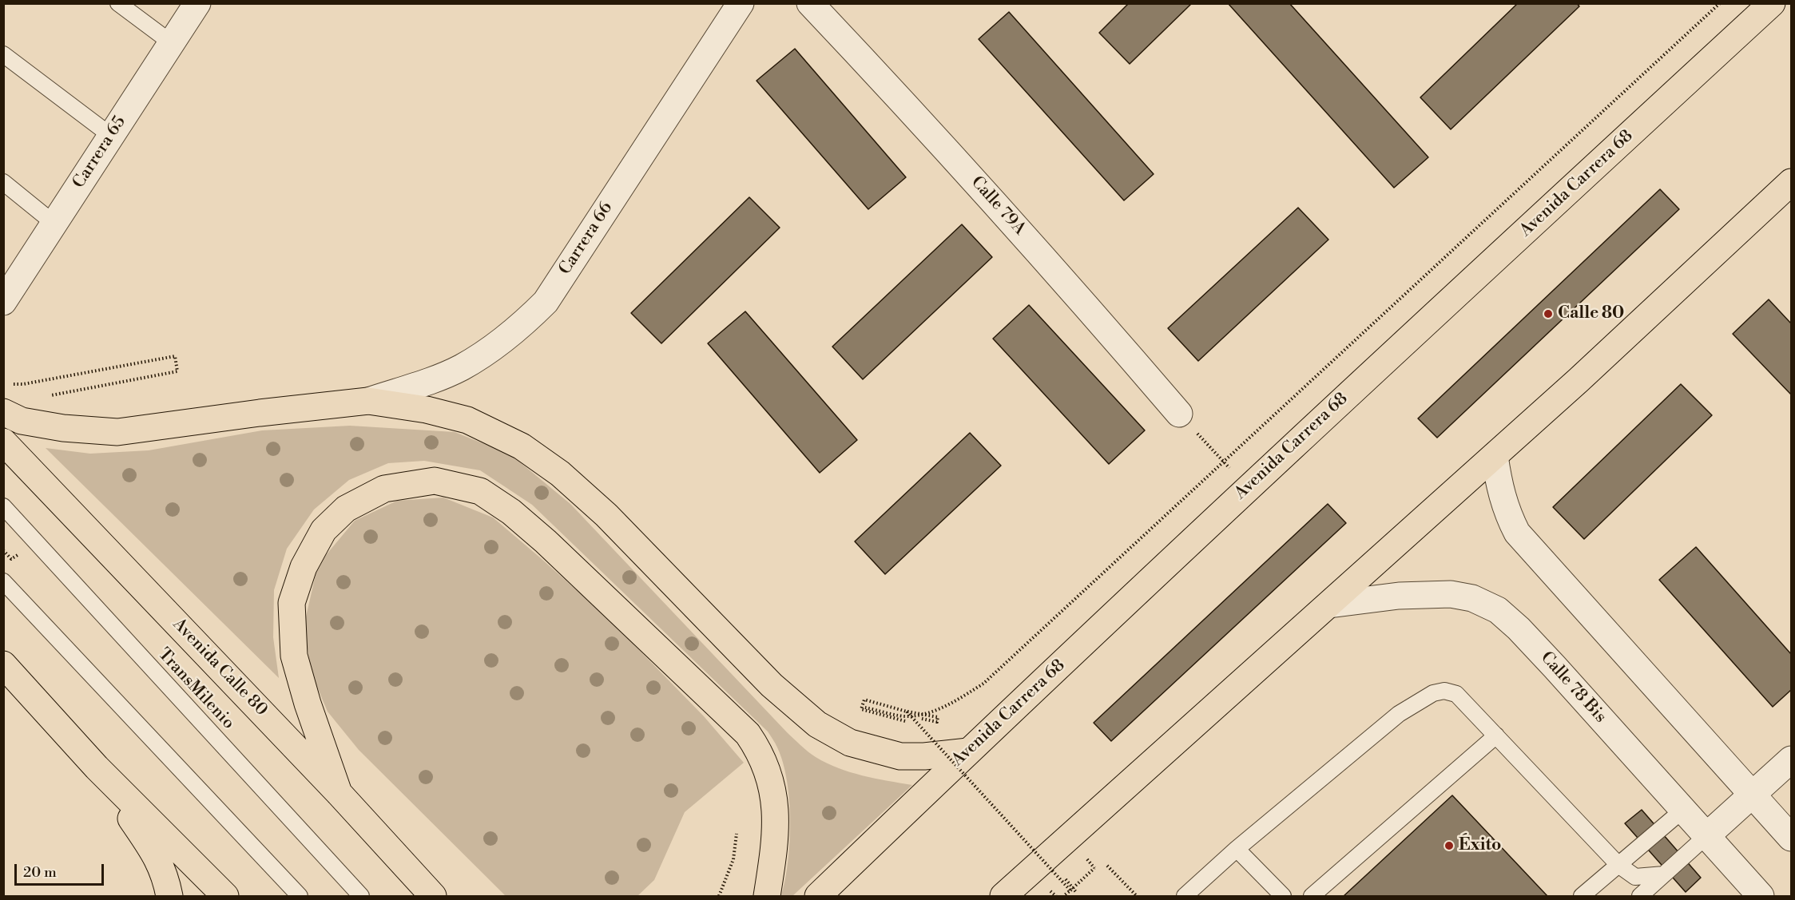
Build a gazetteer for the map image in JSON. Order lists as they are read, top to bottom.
{
  "streets": {
    "main road": ["Avenida Carrera 68", "Avenida Calle 80"],
    "street": [
      "Carrera 65",
      "Calle 79A",
      "Carrera 66",
      "Calle 78 Bis"
    ],
    "lane": ["TransMilenio"]
  },
  "places": ["Calle 80", "Éxito"],
  "scale_bar": "20 m"
}
